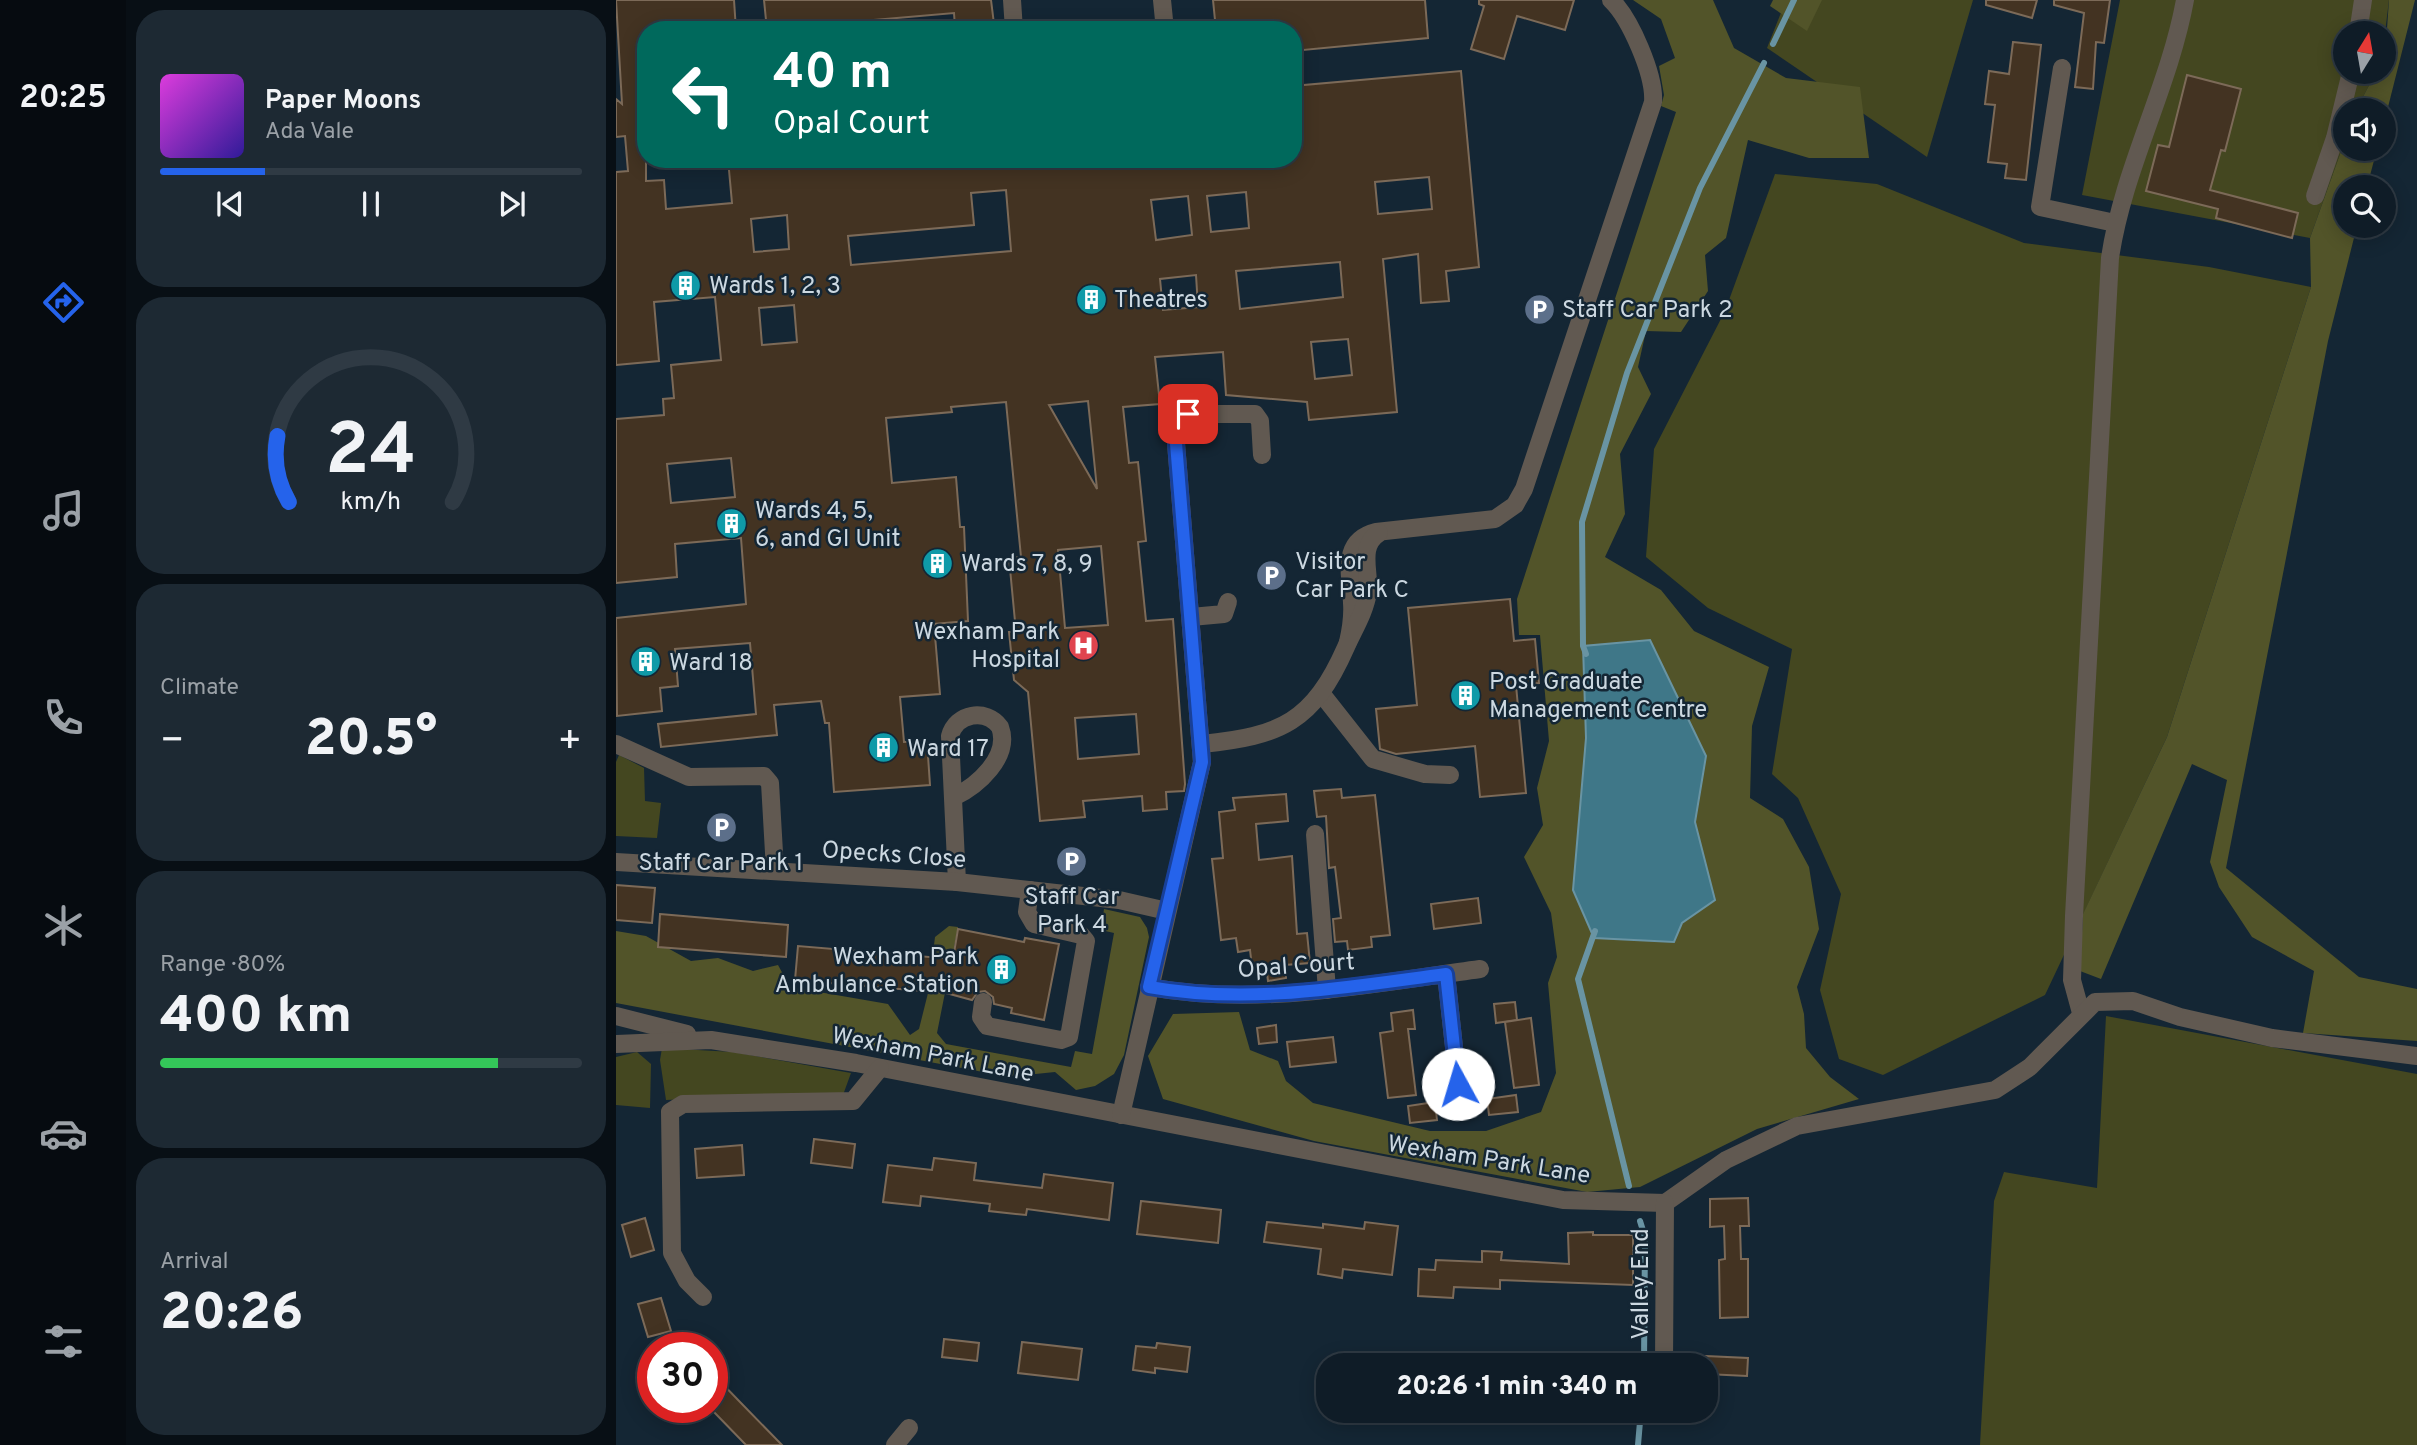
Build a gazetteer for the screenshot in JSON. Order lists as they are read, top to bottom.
{
  "streets": {
    "street": [
      "Opecks Close",
      "Opal Court",
      "Wexham Park Lane",
      "Valley End"
    ]
  },
  "crossings": [
    ["Wexham Park Lane", "Valley End"]
  ],
  "places": {
    "building": [
      "Wards 1, 2, 3",
      "Theatres",
      "Wards 4, 5, 6, and GI Unit",
      "Wards 7, 8, 9",
      "Ward 18",
      "Post Graduate Management Centre",
      "Ward 17",
      "Wexham Park Ambulance Station"
    ],
    "parking": [
      "Staff Car Park 2",
      "Visitor Car Park C",
      "Staff Car Park 1",
      "Staff Car Park 4"
    ],
    "hospital": ["Wexham Park Hospital"]
  },
  "north": "top",
  "page": {
    "tabs": "20:25",
    "turn": ["40 m", "Opal Court"],
    "song": ["Paper Moons", "Ada Vale"],
    "tile": [
      "Climate",
      ["Range · 80%", "400 km"],
      ["Arrival", "20:26"]
    ],
    "heat": ["−", "20.5°", "+"],
    "limit": "30",
    "trip": "20:26 · 1 min · 340 m",
    "gauge": ["24", "km/h"]
  }
}
